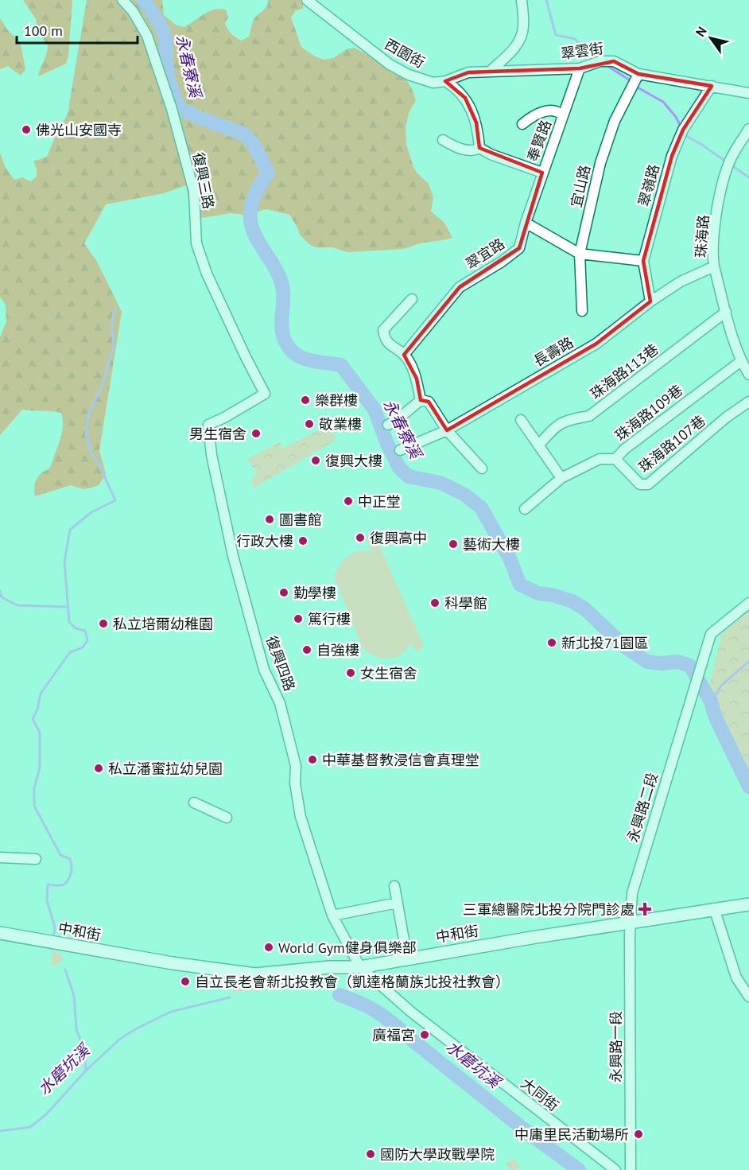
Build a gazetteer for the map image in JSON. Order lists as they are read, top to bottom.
{
  "streets": {
    "street": [
      "翠雲街",
      "西園街",
      "奉賢路",
      "復興三路",
      "翠嶺路",
      "宜山路",
      "珠海路",
      "翠宜路",
      "長壽路",
      "珠海路113巷",
      "珠海路109巷",
      "珠海路107巷",
      "復興四路",
      "永興路二段",
      "中和街",
      "永興路一段",
      "大同街"
    ]
  },
  "crossings": [
    ["翠雲街", "西園街"],
    ["翠雲街", "奉賢路"],
    ["翠雲街", "翠嶺路"],
    ["翠雲街", "宜山路"],
    ["奉賢路", "翠宜路"],
    ["復興三路", "復興四路"],
    ["翠嶺路", "長壽路"],
    ["珠海路", "長壽路"],
    ["珠海路", "珠海路113巷"],
    ["珠海路", "珠海路109巷"],
    ["珠海路109巷", "珠海路107巷"],
    ["復興四路", "中和街"],
    ["復興四路", "大同街"],
    ["永興路二段", "中和街"],
    ["永興路二段", "永興路一段"],
    ["中和街", "永興路一段"],
    ["中和街", "大同街"]
  ],
  "water": ["永春寮溪", "水磨坑溪"],
  "places": {
    "other": [
      "佛光山安國寺",
      "樂群樓",
      "敬業樓",
      "男生宿舍",
      "復興大樓",
      "中正堂",
      "圖書館",
      "復興高中",
      "行政大樓",
      "藝術大樓",
      "勤學樓",
      "科學館",
      "篤行樓",
      "私立培爾幼稚園",
      "新北投71園區",
      "自強樓",
      "女生宿舍",
      "中華基督教浸信會真理堂",
      "私立潘蜜拉幼兒園",
      "World Gym健身俱樂部",
      "自立長老會新北投教會（凱達格蘭族北投社教會）",
      "廣福宮",
      "中庸里民活動場所",
      "國防大學政戰學院"
    ],
    "health": ["三軍總醫院北投分院門診處"]
  },
  "scale_bar": "100 m",
  "north": "top left"
}
